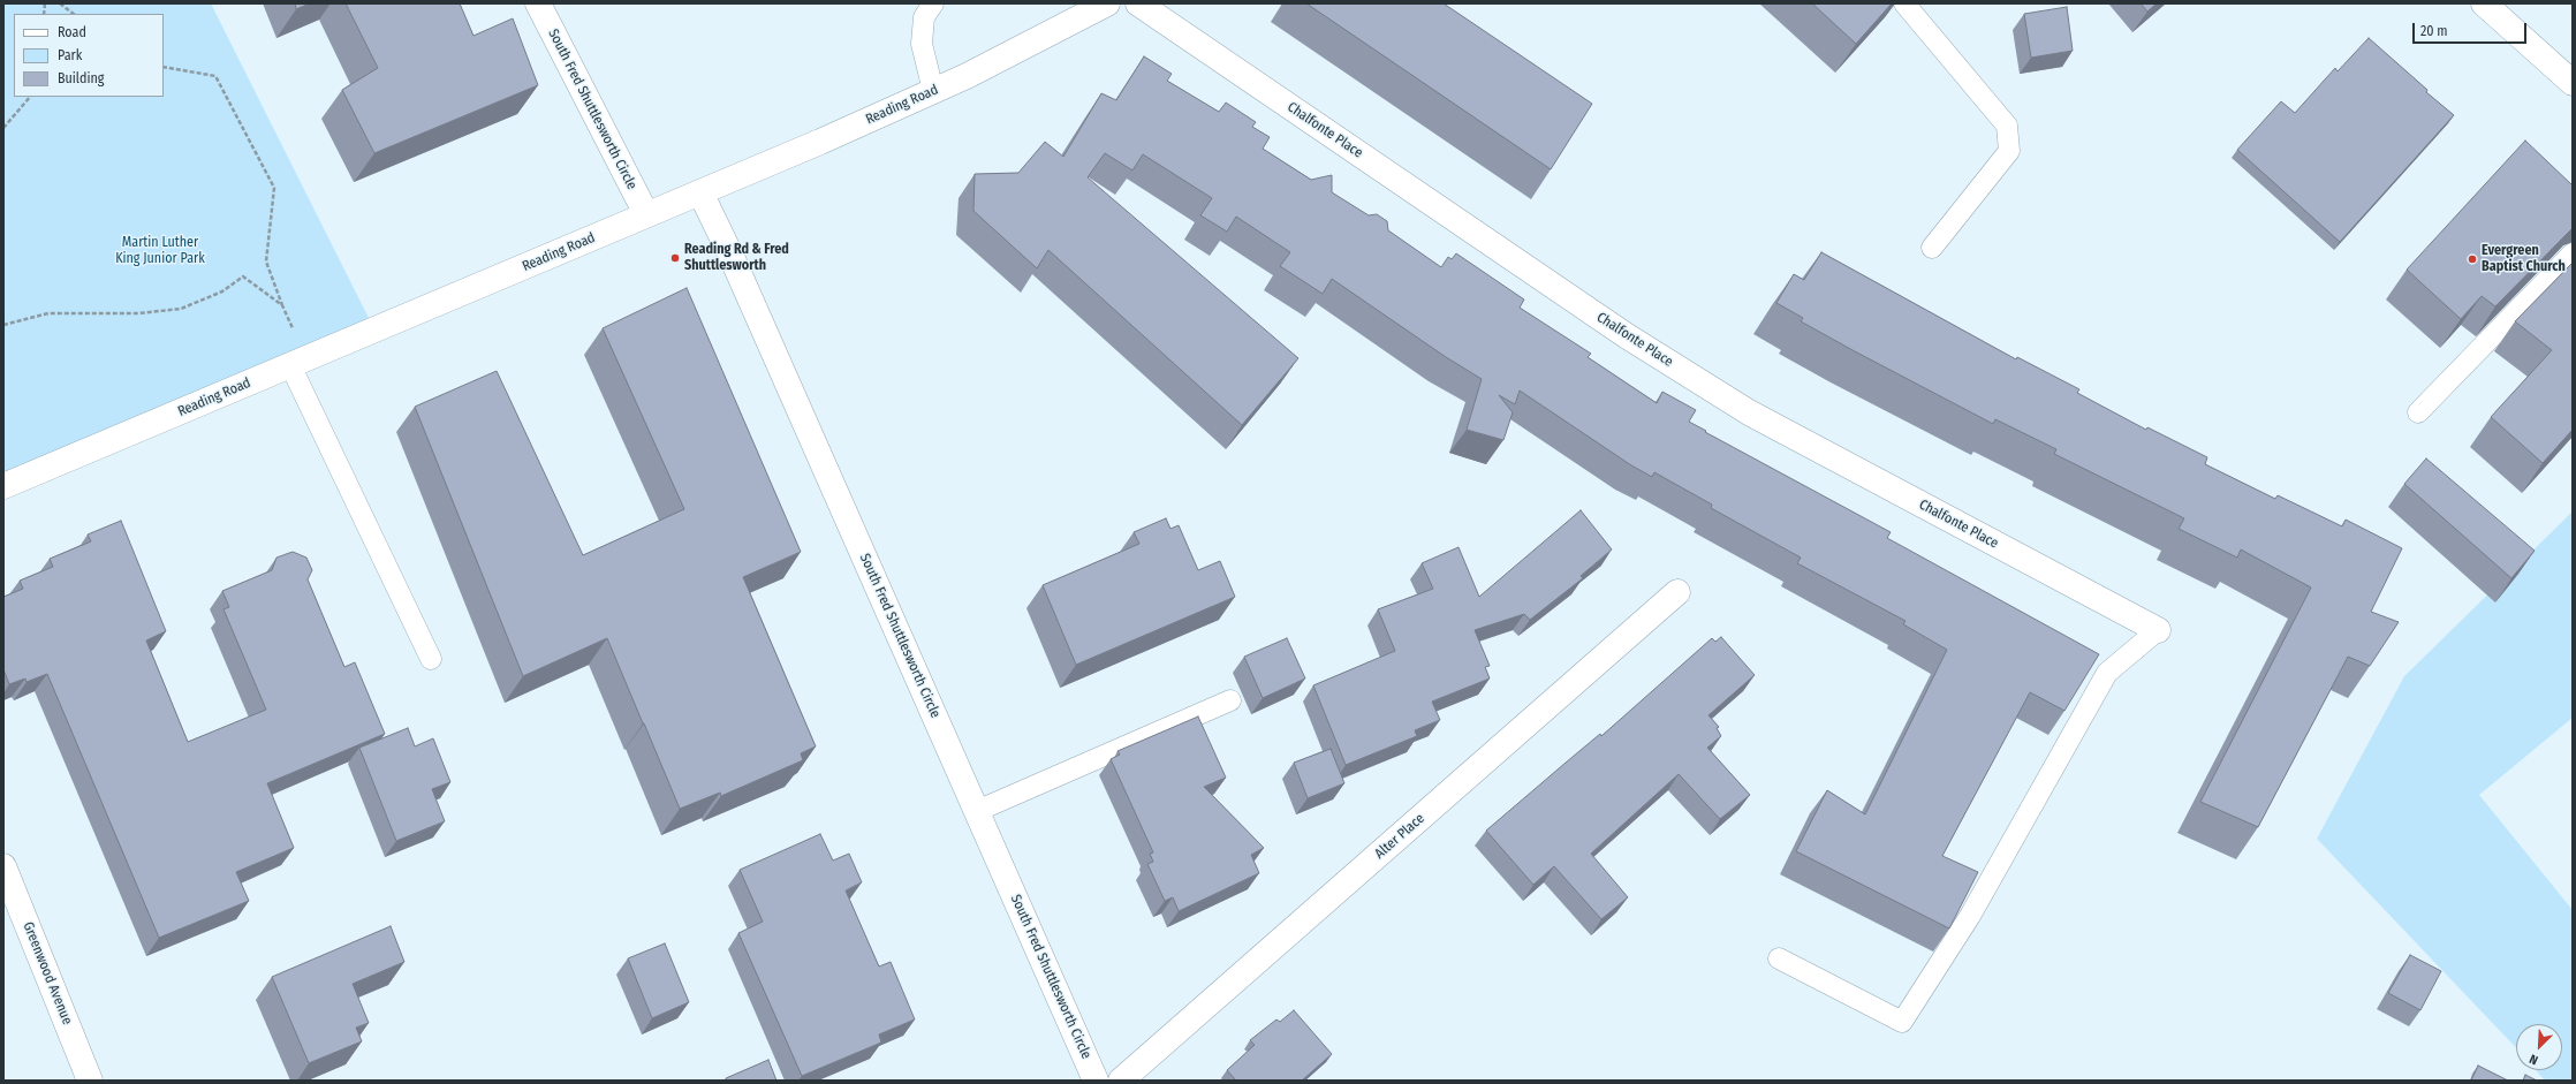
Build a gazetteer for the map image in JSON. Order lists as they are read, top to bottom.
{
  "streets": {
    "street": [
      "Reading Road",
      "South Fred Shuttlesworth Circle",
      "Chalfonte Place",
      "Alter Place",
      "Greenwood Avenue"
    ]
  },
  "crossings": [
    ["Reading Road", "South Fred Shuttlesworth Circle"]
  ],
  "parks": ["Martin Luther King Junior Park"],
  "places": ["Reading Rd & Fred Shuttlesworth", "Evergreen Baptist Church"],
  "legend": ["Road", "Park", "Building"],
  "scale_bar": "20 m",
  "north": "bottom left"
}
